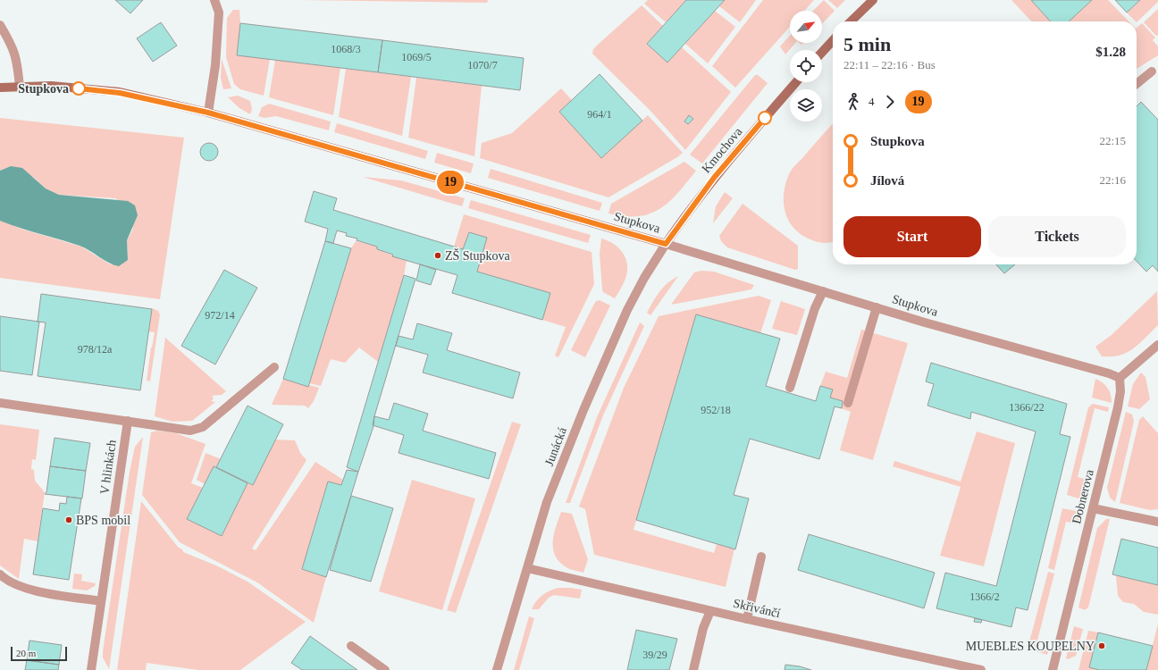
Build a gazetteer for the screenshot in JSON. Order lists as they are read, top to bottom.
{
  "streets": {
    "street": [
      "Kmochova",
      "Stupkova",
      "Junácká",
      "V hlinkách",
      "Dobnerova",
      "Skřivánčí"
    ]
  },
  "crossings": [
    ["Kmochova", "Stupkova"],
    ["Kmochova", "Junácká"],
    ["Stupkova", "Junácká"],
    ["Stupkova", "Dobnerova"],
    ["Junácká", "Skřivánčí"]
  ],
  "places": [
    "Stupkova",
    "ZŠ Stupkova",
    "BPS mobil",
    "MUEBLES KOUPELNY"
  ],
  "lines": ["bus line 19"],
  "house_numbers": [
    "1068/3",
    "1069/5",
    "1070/7",
    "964/1",
    "972/14",
    "978/12a",
    "1366/22",
    "952/18",
    "1366/2",
    "39/29"
  ],
  "scale_bar": "20 m",
  "north": "top right",
  "page": {
    "on_map": "19",
    "heading": ["5 min", "22:11 – 22:16 · Bus", "$1.28"],
    "legs": ["4", "19"],
    "list": [
      {
        "name": "Stupkova",
        "value": "22:15"
      },
      {
        "name": "Jílová",
        "value": "22:16"
      }
    ],
    "buttons": ["Start", "Tickets"],
    "scale": "20 m"
  }
}
